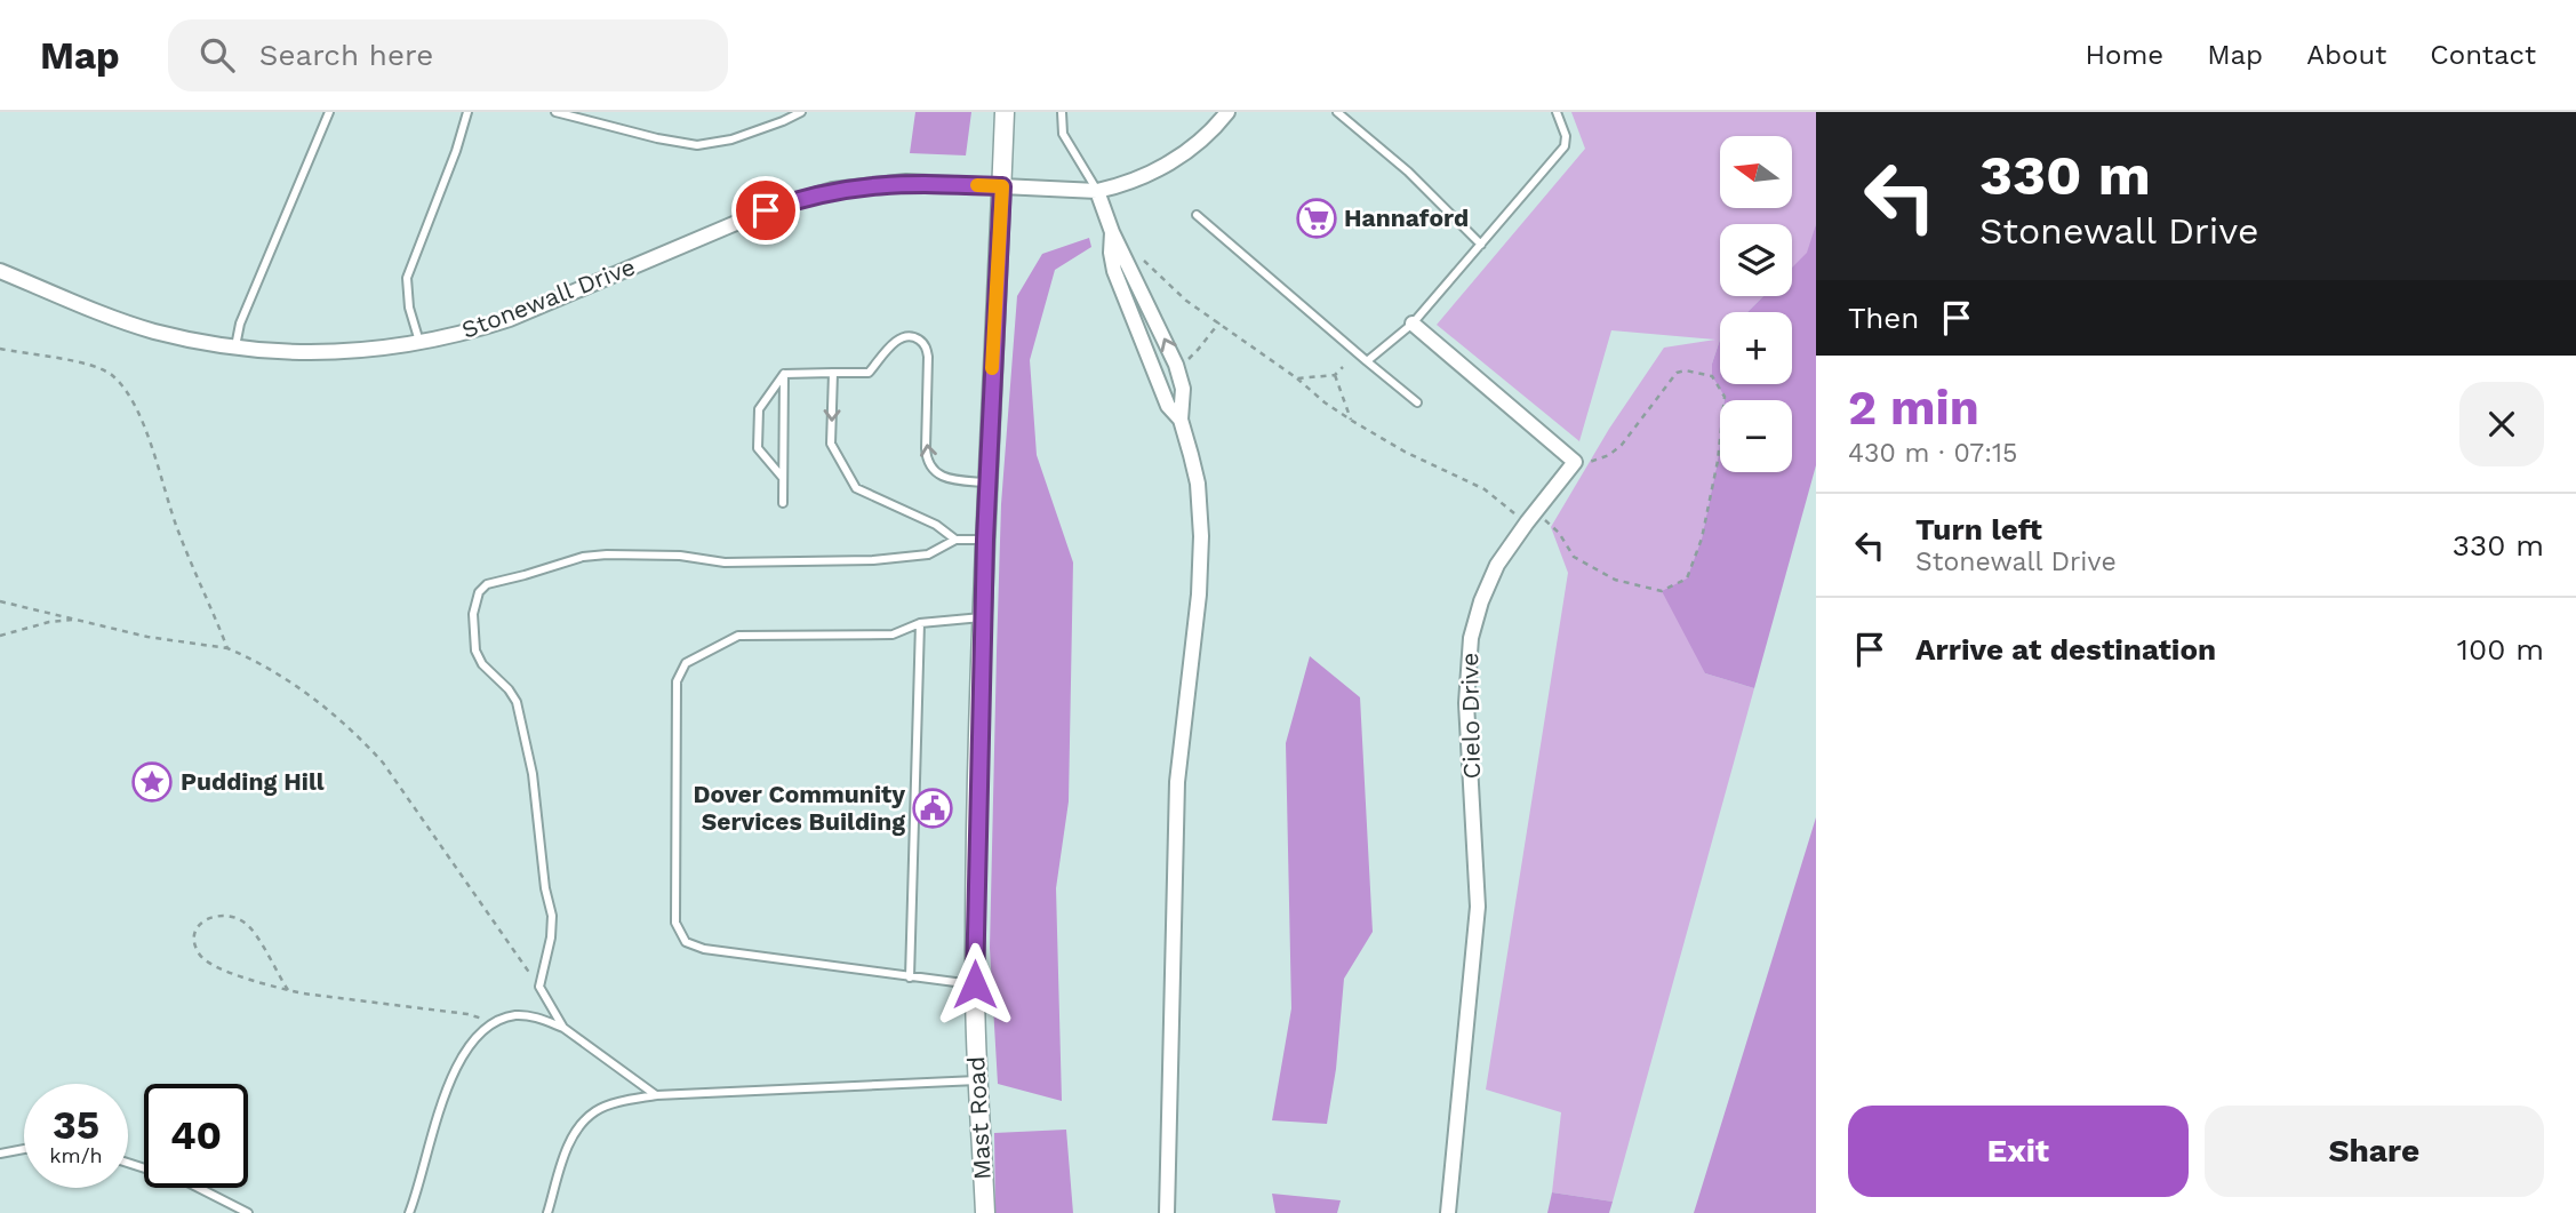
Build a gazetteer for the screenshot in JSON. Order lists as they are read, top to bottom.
{
  "streets": {
    "street": ["Stonewall Drive", "Cielo Drive", "Mast Road"]
  },
  "crossings": [
    ["Stonewall Drive", "Mast Road"]
  ],
  "places": {
    "supermarket": ["Hannaford"],
    "place": ["Pudding Hill"],
    "public building": ["Dover Community Services Building"]
  },
  "north": "left",
  "page": {
    "header": "Map",
    "search": "Search here",
    "nav": [
      "Home",
      "Map",
      "About",
      "Contact"
    ],
    "turn": ["330 m", "Stonewall Drive"],
    "map_buttons": ["+", "−"],
    "then": "Then",
    "heading": ["2 min", "430 m · 07:15"],
    "list": [
      {
        "name": "Turn left",
        "note": "Stonewall Drive",
        "value": "330 m"
      },
      {
        "name": "Arrive at destination",
        "value": "100 m"
      }
    ],
    "speed": "35 km/h",
    "limit": "40",
    "buttons": ["Exit", "Share"]
  }
}
